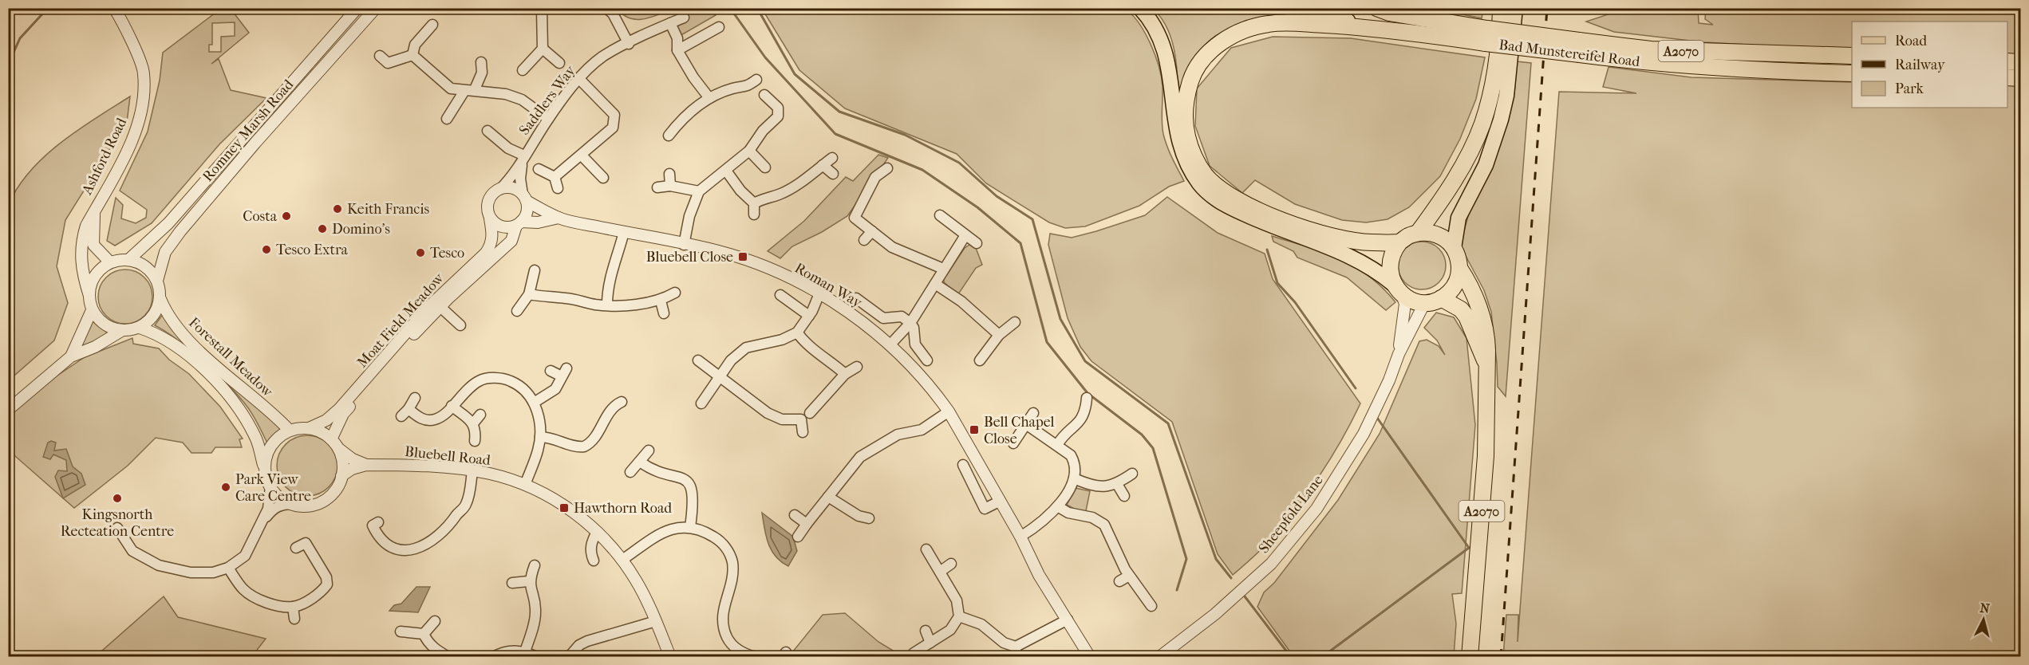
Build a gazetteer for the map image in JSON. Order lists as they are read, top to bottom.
{
  "streets": {
    "highway": ["A2070", "Bad Munstereifel Road"],
    "street": [
      "Saddlers Way",
      "Romney Marsh Road",
      "Ashford Road",
      "Roman Way",
      "Moat Field Meadow",
      "Forestall Meadow",
      "Bluebell Road",
      "Sheepfold Lane"
    ]
  },
  "crossings": [
    ["A2070", "Sheepfold Lane"],
    ["Saddlers Way", "Roman Way"],
    ["Saddlers Way", "Moat Field Meadow"],
    ["Romney Marsh Road", "Ashford Road"],
    ["Romney Marsh Road", "Forestall Meadow"],
    ["Ashford Road", "Forestall Meadow"],
    ["Roman Way", "Moat Field Meadow"],
    ["Moat Field Meadow", "Forestall Meadow"],
    ["Moat Field Meadow", "Bluebell Road"],
    ["Forestall Meadow", "Bluebell Road"]
  ],
  "places": {
    "other": [
      "Keith Francis",
      "Costa",
      "Domino's",
      "Tesco Extra",
      "Tesco",
      "Park View Care Centre",
      "Kingsnorth Recteation Centre"
    ],
    "transit": ["Bluebell Close", "Bell Chapel Close", "Hawthorn Road"]
  },
  "legend": ["Road", "Railway", "Park"],
  "north": "top"
}
